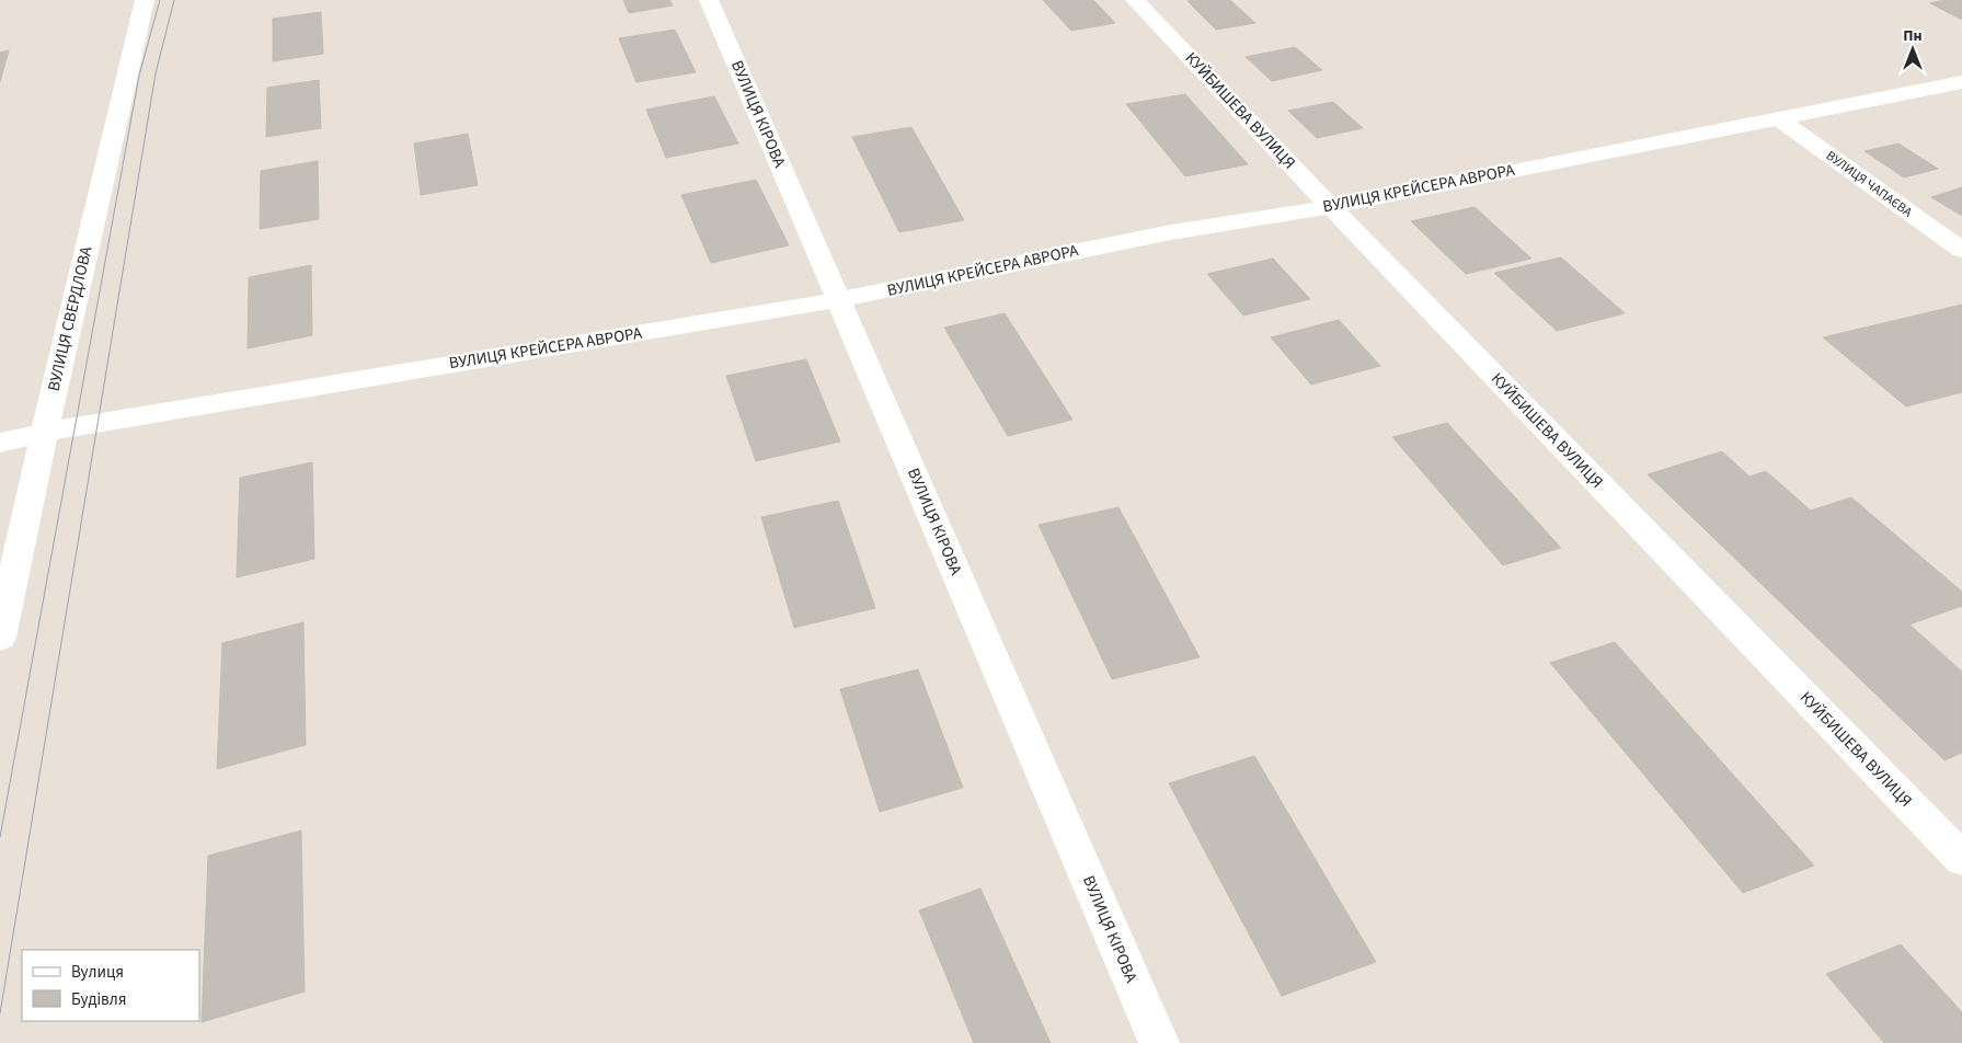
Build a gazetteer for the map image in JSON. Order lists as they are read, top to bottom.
{
  "streets": {
    "street": [
      "КУЙБИШЕВА ВУЛИЦЯ",
      "ВУЛИЦЯ КІРОВА",
      "ВУЛИЦЯ ЧАПАЄВА",
      "ВУЛИЦЯ КРЕЙСЕРА АВРОРА",
      "ВУЛИЦЯ СВЕРДЛОВА"
    ]
  },
  "crossings": [
    ["КУЙБИШЕВА ВУЛИЦЯ", "ВУЛИЦЯ КРЕЙСЕРА АВРОРА"],
    ["ВУЛИЦЯ КІРОВА", "ВУЛИЦЯ КРЕЙСЕРА АВРОРА"],
    ["ВУЛИЦЯ ЧАПАЄВА", "ВУЛИЦЯ КРЕЙСЕРА АВРОРА"],
    ["ВУЛИЦЯ КРЕЙСЕРА АВРОРА", "ВУЛИЦЯ СВЕРДЛОВА"]
  ],
  "legend": ["Вулиця", "Будівля"],
  "north": "top"
}
